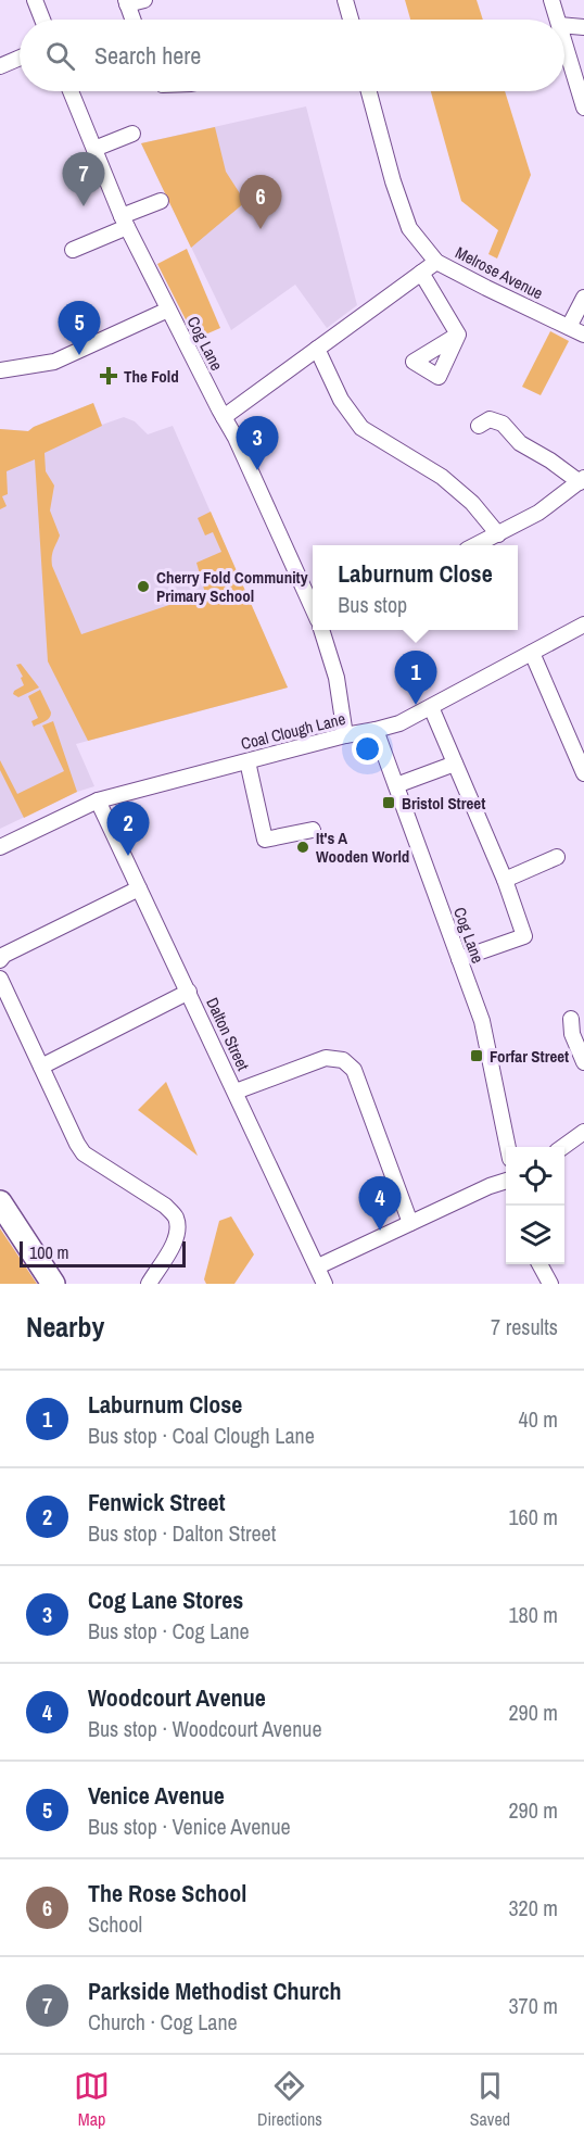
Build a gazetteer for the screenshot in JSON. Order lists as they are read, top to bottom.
{
  "streets": {
    "street": [
      "Melrose Avenue",
      "Cog Lane",
      "Coal Clough Lane",
      "Dalton Street"
    ]
  },
  "crossings": [
    ["Cog Lane", "Coal Clough Lane"],
    ["Coal Clough Lane", "Dalton Street"]
  ],
  "places": {
    "health": ["The Fold"],
    "other": ["Cherry Fold Community Primary School", "It's A Wooden World"],
    "transit": ["Bristol Street", "Forfar Street"]
  },
  "scale_bar": "100 m",
  "page": {
    "search": "Search here",
    "pins": [
      "7",
      "6",
      "5",
      "3",
      "1",
      "2",
      "4"
    ],
    "popup": ["Laburnum Close", "Bus stop"],
    "scale": "100 m",
    "heading": ["Nearby", "7 results"],
    "list": [
      {
        "mark": "1",
        "name": "Laburnum Close",
        "note": "Bus stop · Coal Clough Lane",
        "value": "40 m"
      },
      {
        "mark": "2",
        "name": "Fenwick Street",
        "note": "Bus stop · Dalton Street",
        "value": "160 m"
      },
      {
        "mark": "3",
        "name": "Cog Lane Stores",
        "note": "Bus stop · Cog Lane",
        "value": "180 m"
      },
      {
        "mark": "4",
        "name": "Woodcourt Avenue",
        "note": "Bus stop · Woodcourt Avenue",
        "value": "290 m"
      },
      {
        "mark": "5",
        "name": "Venice Avenue",
        "note": "Bus stop · Venice Avenue",
        "value": "290 m"
      },
      {
        "mark": "6",
        "name": "The Rose School",
        "note": "School",
        "value": "320 m"
      },
      {
        "mark": "7",
        "name": "Parkside Methodist Church",
        "note": "Church · Cog Lane",
        "value": "370 m"
      }
    ],
    "nav": ["Map", "Directions", "Saved"]
  }
}
